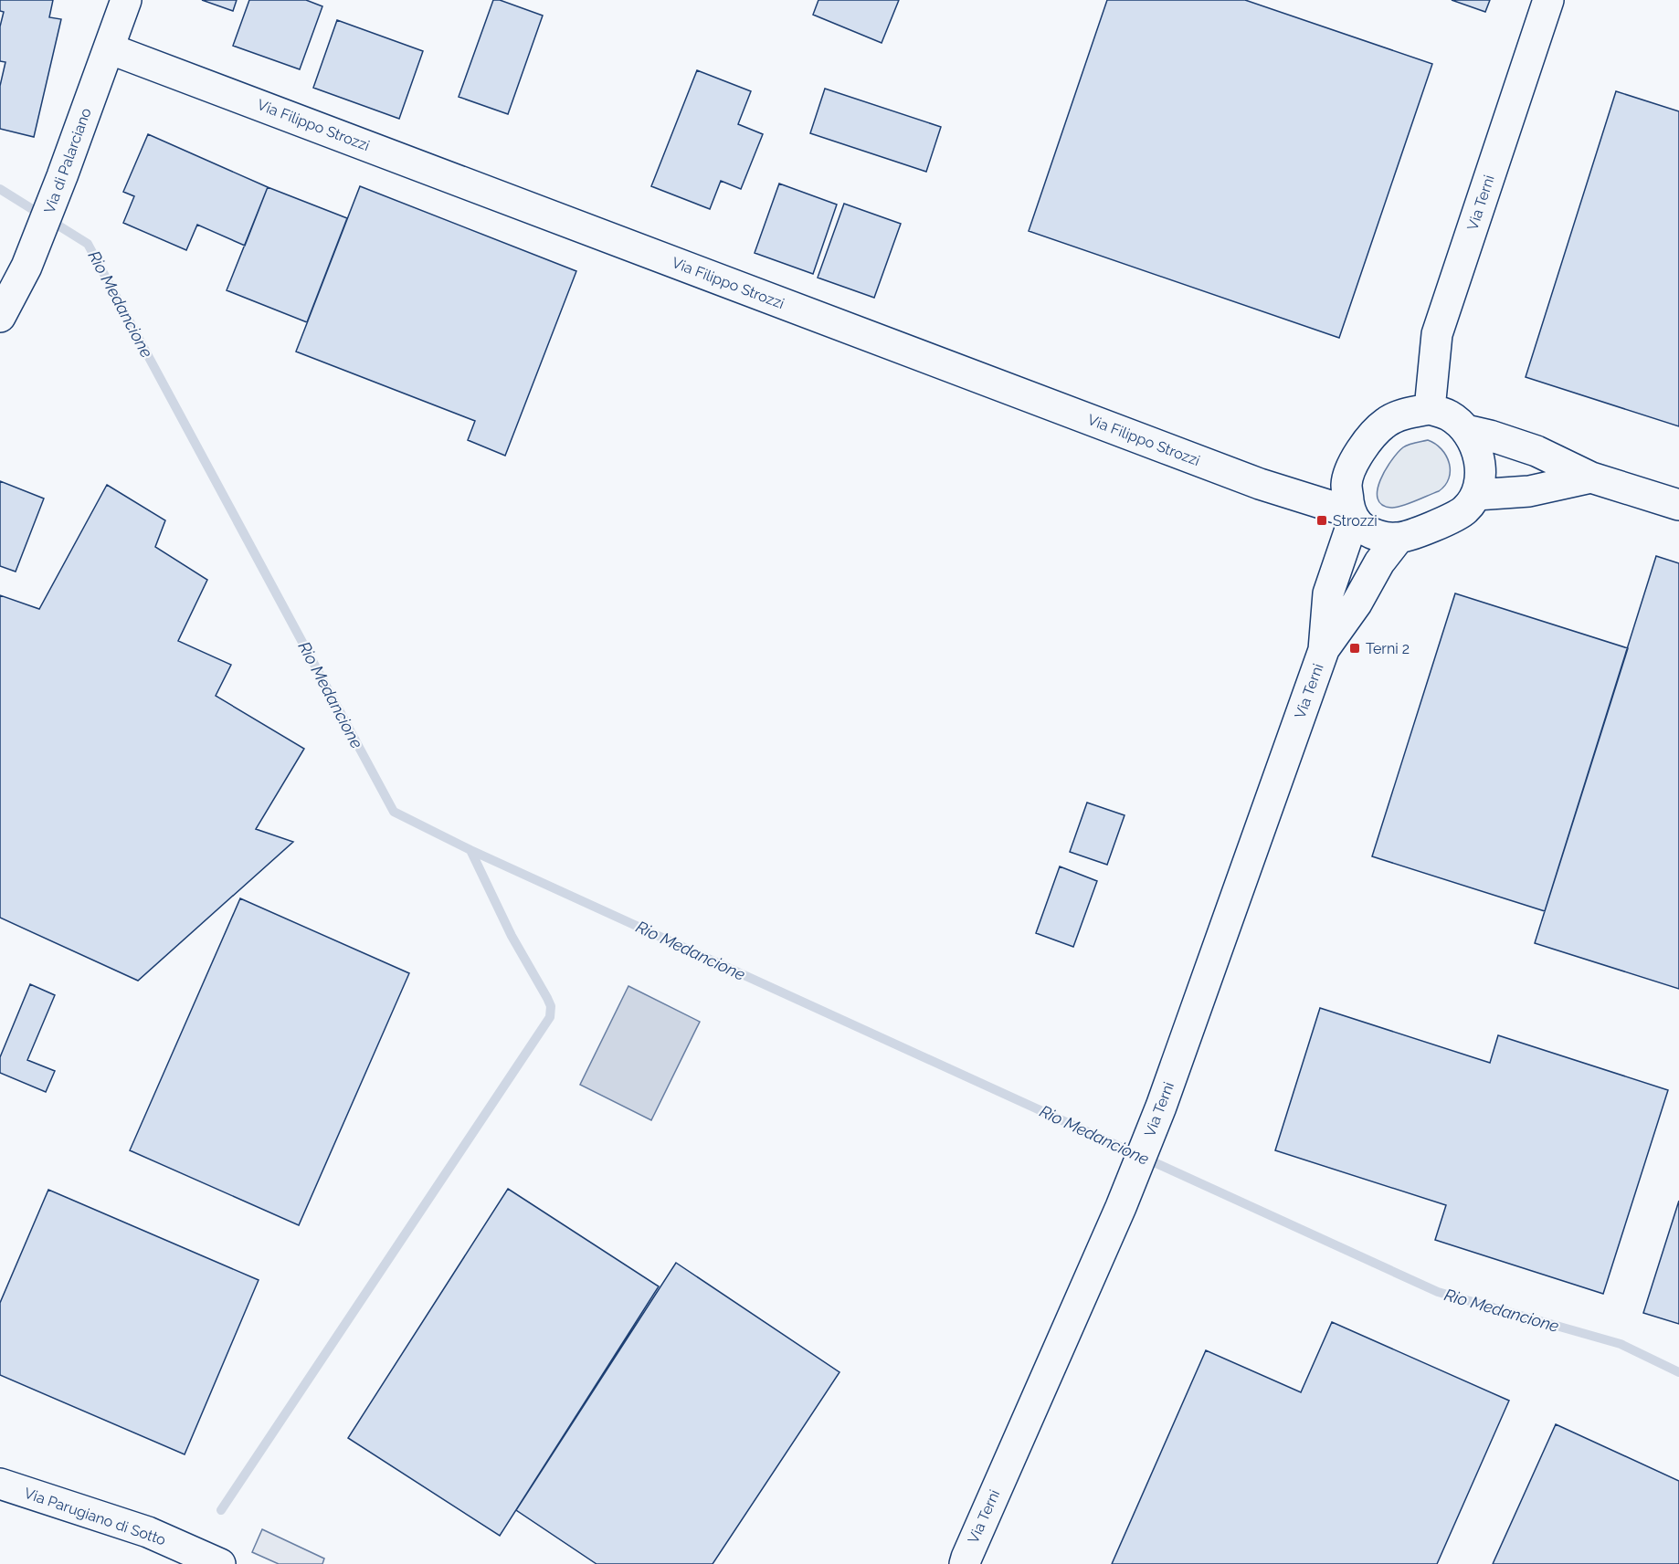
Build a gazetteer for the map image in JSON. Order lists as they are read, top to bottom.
{
  "streets": {
    "street": [
      "Via Filippo Strozzi",
      "Via di Palarciano",
      "Via Terni",
      "Via Parugiano di Sotto"
    ]
  },
  "crossings": [
    ["Via Filippo Strozzi", "Via di Palarciano"],
    ["Via Filippo Strozzi", "Via Terni"]
  ],
  "water": ["Rio Medancione"],
  "places": {
    "transit": ["Strozzi", "Terni 2"]
  }
}
